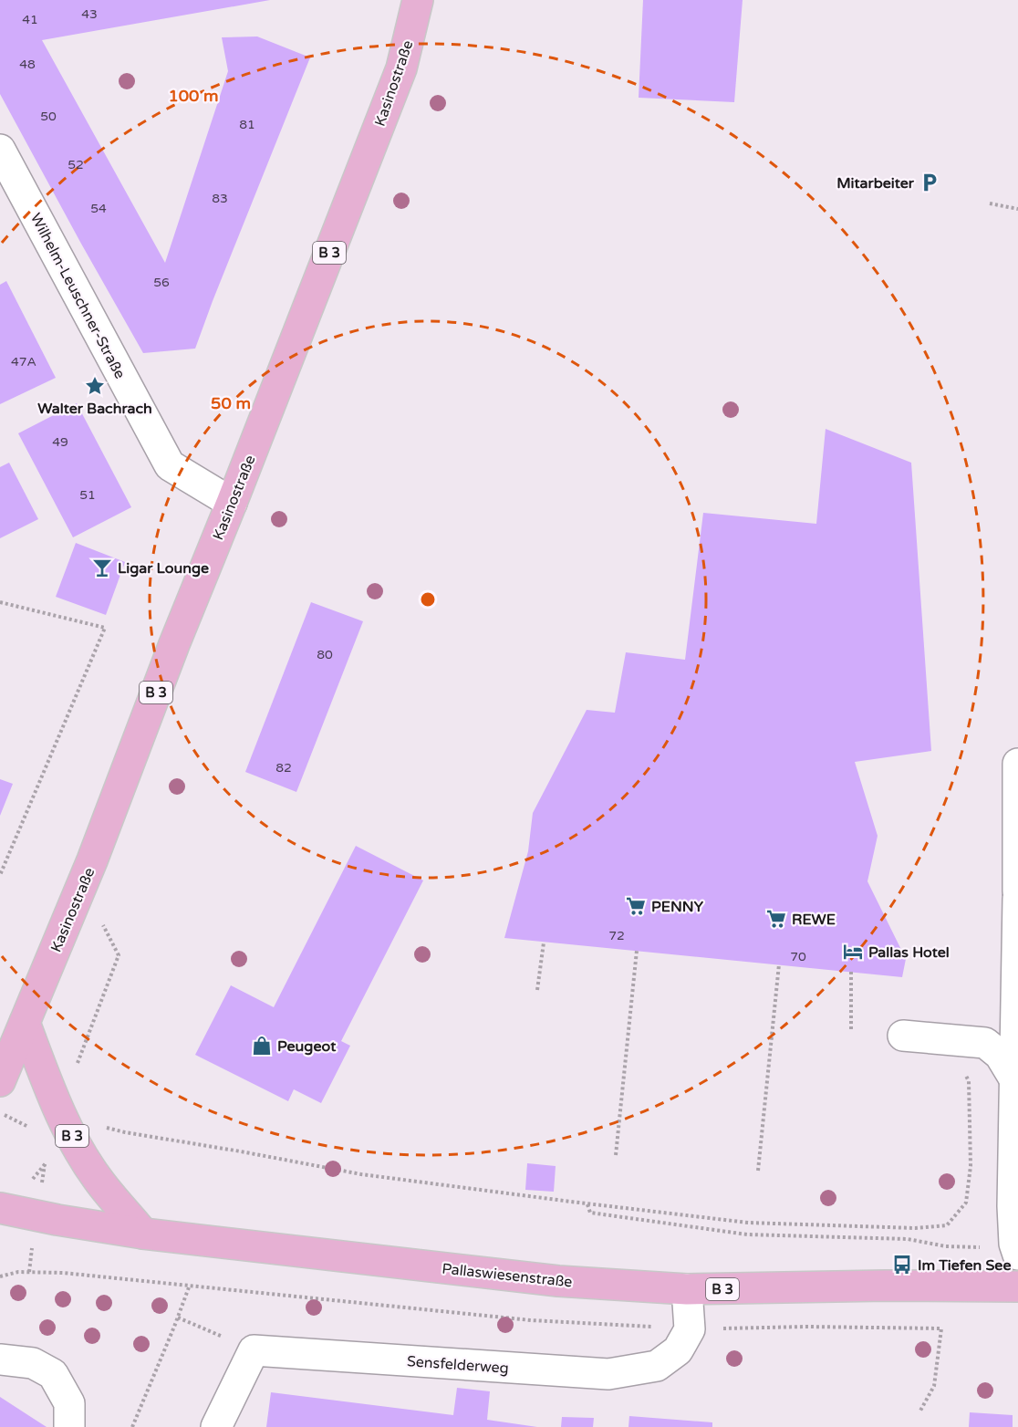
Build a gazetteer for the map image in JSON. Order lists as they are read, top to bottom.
{
  "streets": {
    "main road": ["Kasinostraße", "B 3", "Pallaswiesenstraße"],
    "street": ["Wilhelm-Leuschner-Straße", "Sensfelderweg"]
  },
  "crossings": [
    ["Kasinostraße", "B 3"],
    ["Kasinostraße", "Wilhelm-Leuschner-Straße"],
    ["B 3", "Pallaswiesenstraße"],
    ["Pallaswiesenstraße", "Sensfelderweg"]
  ],
  "places": {
    "parking": ["Mitarbeiter"],
    "place": ["Walter Bachrach"],
    "bar": ["Ligar Lounge"],
    "supermarket": ["PENNY", "REWE"],
    "hotel": ["Pallas Hotel"],
    "shop": ["Peugeot"],
    "bus stop": ["Im Tiefen See"]
  },
  "house_numbers": [
    "43",
    "41",
    "48",
    "50",
    "81",
    "52",
    "83",
    "54",
    "56",
    "47A",
    "49",
    "51",
    "80",
    "82",
    "72",
    "70"
  ],
  "rings": ["100 m", "50 m"]
}
